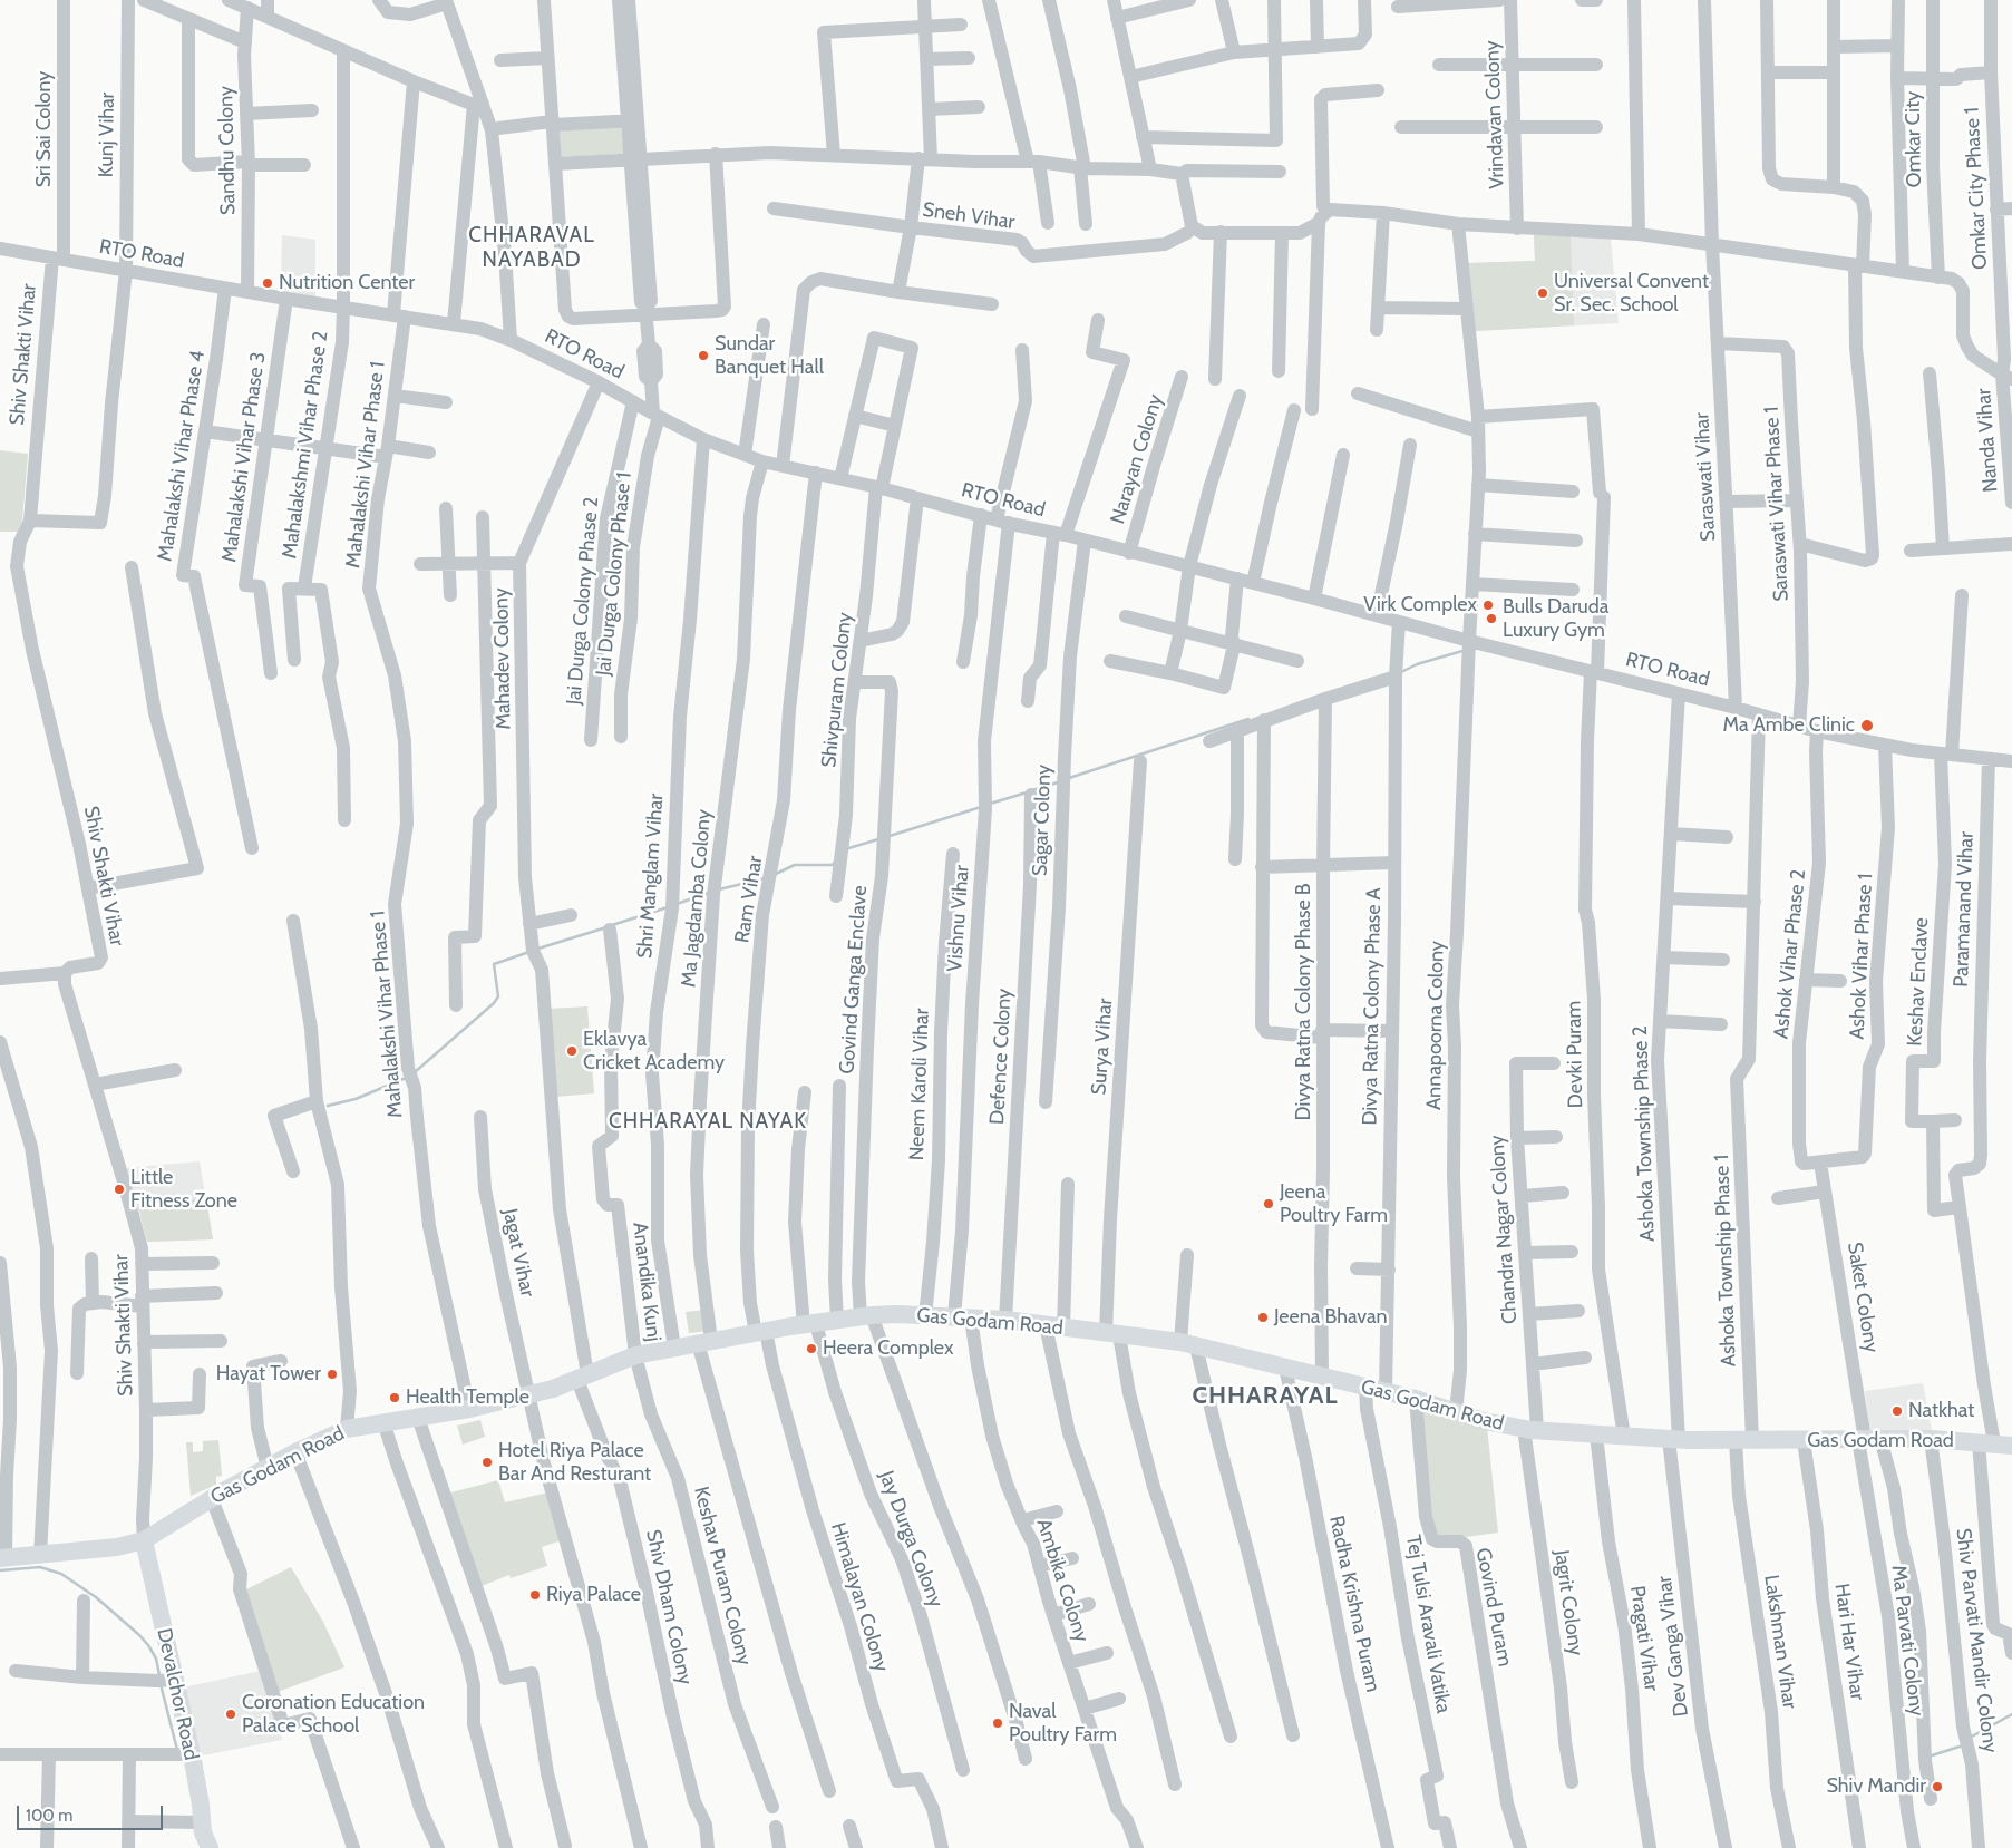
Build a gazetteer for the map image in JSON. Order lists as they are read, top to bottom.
{
  "streets": {
    "main road": ["Gas Godam Road", "Devalchor Road"],
    "street": [
      "Vrindavan Colony",
      "Sri Sai Colony",
      "Kunj Vihar",
      "Omkar City",
      "Sandhu Colony",
      "Omkar City Phase 1",
      "Sneh Vihar",
      "RTO Road",
      "Shiv Shakti Vihar",
      "Nanda Vihar",
      "Mahalakshmi Vihar Phase 2",
      "Mahalakshi Vihar Phase 4",
      "Mahalakshi Vihar Phase 3",
      "Narayan Colony",
      "Mahalakshi Vihar Phase 1",
      "Saraswati Vihar",
      "Saraswati Vihar Phase 1",
      "Jai Durga Colony Phase 1",
      "Jai Durga Colony Phase 2",
      "Mahadev Colony",
      "Shivpuram Colony",
      "Sagar Colony",
      "Shri Manglam Vihar",
      "Ma Jagdamba Colony",
      "Ram Vihar",
      "Paramanand Vihar",
      "Vishnu Vihar",
      "Ashok Vihar Phase 2",
      "Ashok Vihar Phase 1",
      "Govind Ganga Enclave",
      "Keshav Enclave",
      "Divya Ratna Colony Phase B",
      "Divya Ratna Colony Phase A",
      "Annapoorna Colony",
      "Surya Vihar",
      "Devki Puram",
      "Defence Colony",
      "Neem Karoli Vihar",
      "Ashoka Township Phase 2",
      "Chandra Nagar Colony",
      "Jagat Vihar",
      "Ashoka Township Phase 1",
      "Anandika Kunj",
      "Saket Colony",
      "Jay Durga Colony",
      "Keshav Puram Colony",
      "Ambika Colony",
      "Himalayan Colony",
      "Jagrit Colony",
      "Radha Krishna Puram",
      "Shiv Dham Colony",
      "Govind Puram",
      "Tej Tulsi Aravali Vatika",
      "Pragati Vihar",
      "Ma Parvati Colony",
      "Shiv Parvati Mandir Colony",
      "Lakshman Vihar",
      "Hari Har Vihar",
      "Dev Ganga Vihar"
    ]
  },
  "crossings": [
    ["Sri Sai Colony", "RTO Road"],
    ["Sri Sai Colony", "Shiv Shakti Vihar"],
    ["Kunj Vihar", "RTO Road"],
    ["Kunj Vihar", "Shiv Shakti Vihar"],
    ["Sandhu Colony", "RTO Road"],
    ["Omkar City Phase 1", "Nanda Vihar"],
    ["RTO Road", "Shiv Shakti Vihar"],
    ["RTO Road", "Mahalakshmi Vihar Phase 2"],
    ["RTO Road", "Mahalakshi Vihar Phase 4"],
    ["RTO Road", "Mahalakshi Vihar Phase 3"],
    ["RTO Road", "Narayan Colony"],
    ["RTO Road", "Mahalakshi Vihar Phase 1"],
    ["RTO Road", "Saraswati Vihar"],
    ["RTO Road", "Saraswati Vihar Phase 1"],
    ["RTO Road", "Jai Durga Colony Phase 1"],
    ["RTO Road", "Jai Durga Colony Phase 2"],
    ["RTO Road", "Mahadev Colony"],
    ["RTO Road", "Shivpuram Colony"],
    ["RTO Road", "Sagar Colony"],
    ["RTO Road", "Shri Manglam Vihar"],
    ["RTO Road", "Ma Jagdamba Colony"],
    ["RTO Road", "Ram Vihar"],
    ["RTO Road", "Paramanand Vihar"],
    ["RTO Road", "Vishnu Vihar"],
    ["RTO Road", "Ashok Vihar Phase 2"],
    ["RTO Road", "Ashok Vihar Phase 1"],
    ["RTO Road", "Keshav Enclave"],
    ["RTO Road", "Divya Ratna Colony Phase A"],
    ["RTO Road", "Annapoorna Colony"],
    ["RTO Road", "Devki Puram"],
    ["RTO Road", "Ashoka Township Phase 2"],
    ["Shiv Shakti Vihar", "Gas Godam Road"],
    ["Shiv Shakti Vihar", "Devalchor Road"],
    ["Mahalakshi Vihar Phase 1", "Gas Godam Road"],
    ["Saraswati Vihar", "Saraswati Vihar Phase 1"],
    ["Mahadev Colony", "Shiv Dham Colony"],
    ["Shivpuram Colony", "Govind Ganga Enclave"],
    ["Shri Manglam Vihar", "Gas Godam Road"],
    ["Ma Jagdamba Colony", "Gas Godam Road"],
    ["Ram Vihar", "Gas Godam Road"],
    ["Ram Vihar", "Himalayan Colony"],
    ["Vishnu Vihar", "Gas Godam Road"],
    ["Vishnu Vihar", "Ambika Colony"],
    ["Ashok Vihar Phase 2", "Ashok Vihar Phase 1"],
    ["Ashok Vihar Phase 2", "Saket Colony"],
    ["Ashok Vihar Phase 1", "Saket Colony"],
    ["Govind Ganga Enclave", "Gas Godam Road"],
    ["Divya Ratna Colony Phase B", "Gas Godam Road"],
    ["Divya Ratna Colony Phase A", "Gas Godam Road"],
    ["Annapoorna Colony", "Gas Godam Road"],
    ["Surya Vihar", "Gas Godam Road"],
    ["Devki Puram", "Gas Godam Road"],
    ["Defence Colony", "Gas Godam Road"],
    ["Neem Karoli Vihar", "Gas Godam Road"],
    ["Ashoka Township Phase 2", "Gas Godam Road"],
    ["Ashoka Township Phase 2", "Dev Ganga Vihar"],
    ["Chandra Nagar Colony", "Gas Godam Road"],
    ["Chandra Nagar Colony", "Jagrit Colony"],
    ["Jagat Vihar", "Gas Godam Road"],
    ["Ashoka Township Phase 1", "Gas Godam Road"],
    ["Ashoka Township Phase 1", "Lakshman Vihar"],
    ["Anandika Kunj", "Gas Godam Road"],
    ["Anandika Kunj", "Keshav Puram Colony"],
    ["Saket Colony", "Gas Godam Road"],
    ["Saket Colony", "Ma Parvati Colony"],
    ["Gas Godam Road", "Jay Durga Colony"],
    ["Gas Godam Road", "Keshav Puram Colony"],
    ["Gas Godam Road", "Ambika Colony"],
    ["Gas Godam Road", "Himalayan Colony"],
    ["Gas Godam Road", "Jagrit Colony"],
    ["Gas Godam Road", "Radha Krishna Puram"],
    ["Gas Godam Road", "Shiv Dham Colony"],
    ["Gas Godam Road", "Govind Puram"],
    ["Gas Godam Road", "Tej Tulsi Aravali Vatika"],
    ["Gas Godam Road", "Pragati Vihar"],
    ["Gas Godam Road", "Ma Parvati Colony"],
    ["Gas Godam Road", "Shiv Parvati Mandir Colony"],
    ["Gas Godam Road", "Lakshman Vihar"],
    ["Gas Godam Road", "Hari Har Vihar"],
    ["Gas Godam Road", "Dev Ganga Vihar"],
    ["Gas Godam Road", "Devalchor Road"]
  ],
  "districts": ["CHHARAVAL NAYABAD", "CHHARAYAL NAYAK", "CHHARAYAL"],
  "places": [
    "Nutrition Center",
    "Universal Convent Sr. Sec. School",
    "Sundar Banquet Hall",
    "Virk Complex",
    "Bulls Daruda Luxury Gym",
    "Ma Ambe Clinic",
    "Eklavya Cricket Academy",
    "Little Fitness Zone",
    "Jeena Poultry Farm",
    "Jeena Bhavan",
    "Heera Complex",
    "Hayat Tower",
    "Health Temple",
    "Natkhat",
    "Hotel Riya Palace Bar And Resturant",
    "Riya Palace",
    "Coronation Education Palace School",
    "Naval Poultry Farm",
    "Shiv Mandir"
  ],
  "scale_bar": "100 m"
}
